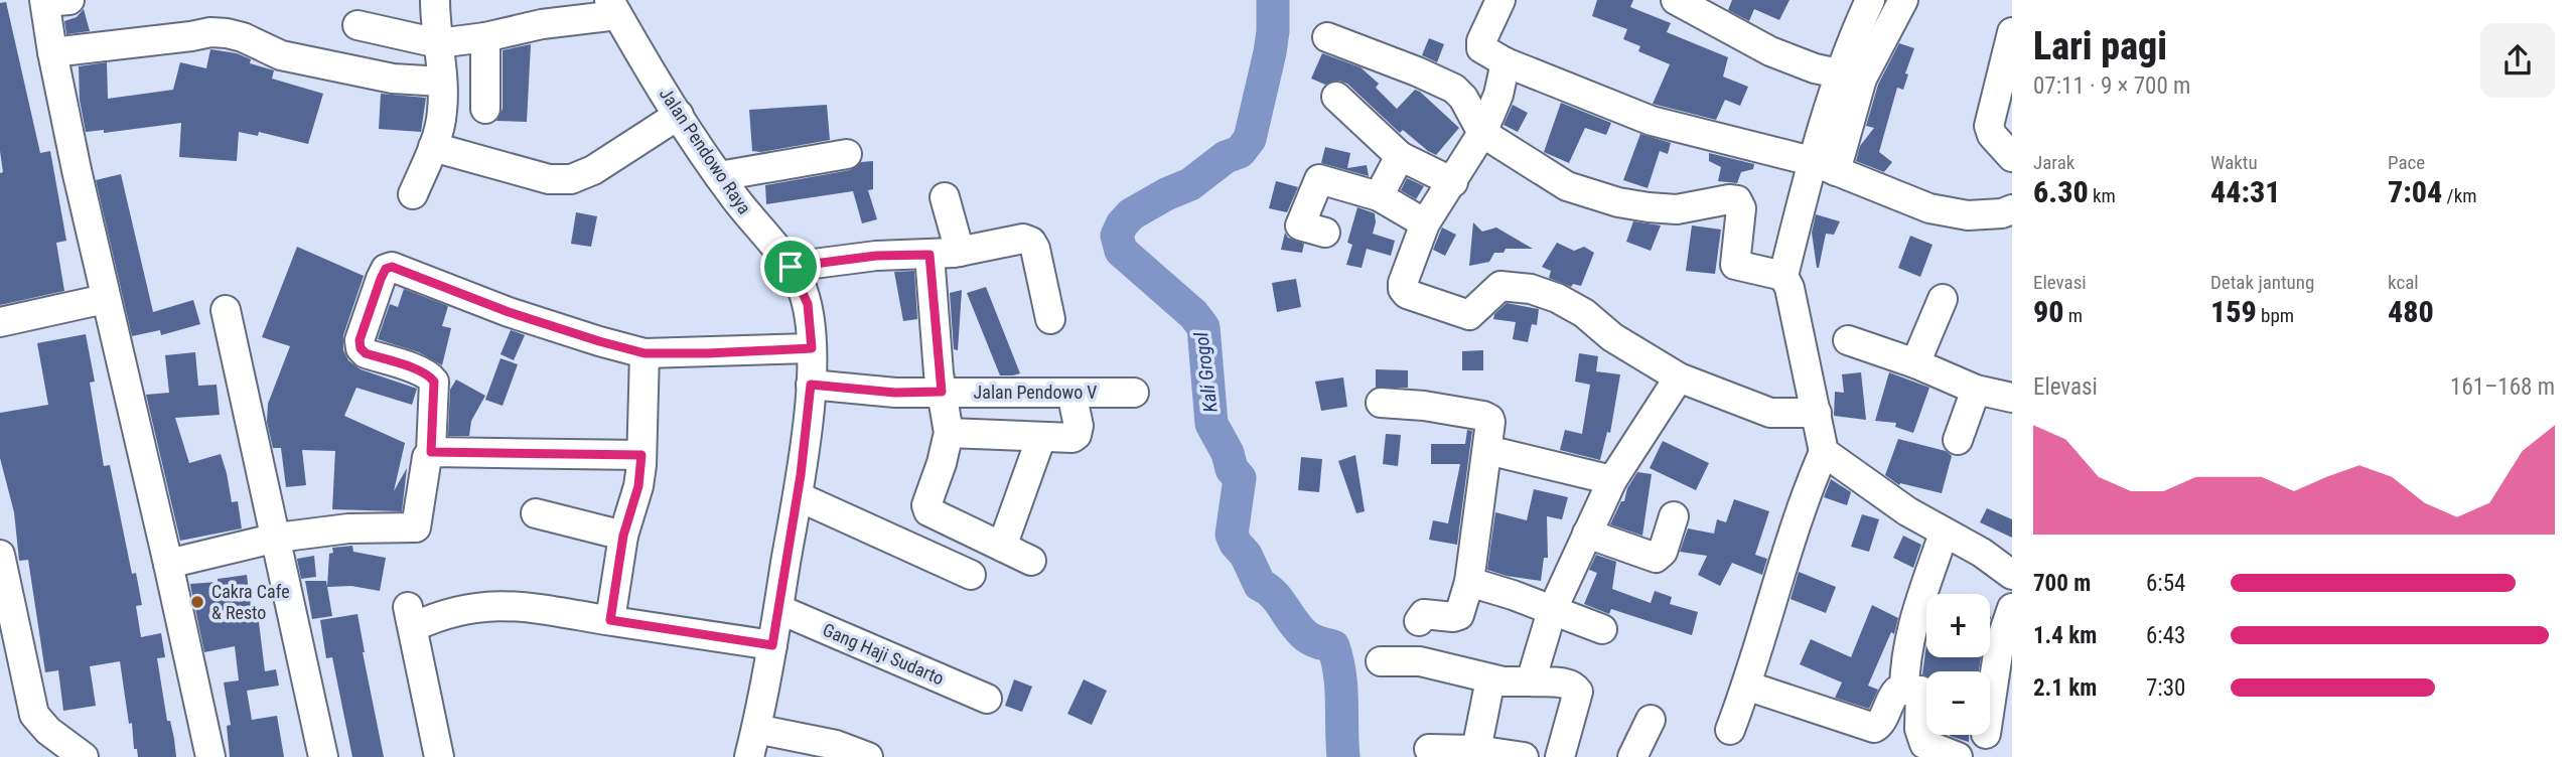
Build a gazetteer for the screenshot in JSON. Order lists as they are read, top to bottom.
{
  "streets": {
    "street": ["Jalan Pendowo Raya", "Jalan Pendowo V", "Gang Haji Sudarto"]
  },
  "crossings": [
    ["Jalan Pendowo Raya", "Jalan Pendowo V"],
    ["Jalan Pendowo Raya", "Gang Haji Sudarto"]
  ],
  "water": ["Kali Grogol"],
  "places": ["Cakra Cafe & Resto"],
  "page": {
    "heading": ["Lari pagi", "07:11 · 9 × 700 m"],
    "stats": [
      ["Jarak", "6.30 km"],
      ["Waktu", "44:31"],
      ["Pace", "7:04 /km"],
      ["Elevasi", "90 m"],
      ["Detak jantung", "159 bpm"],
      ["kcal", "480"]
    ],
    "chart": ["Elevasi", "161–168 m"],
    "list": [
      {
        "name": "700 m",
        "note": "6:54"
      },
      {
        "name": "1.4 km",
        "note": "6:43"
      },
      {
        "name": "2.1 km",
        "note": "7:30"
      }
    ],
    "map_buttons": ["+", "−"]
  }
}
